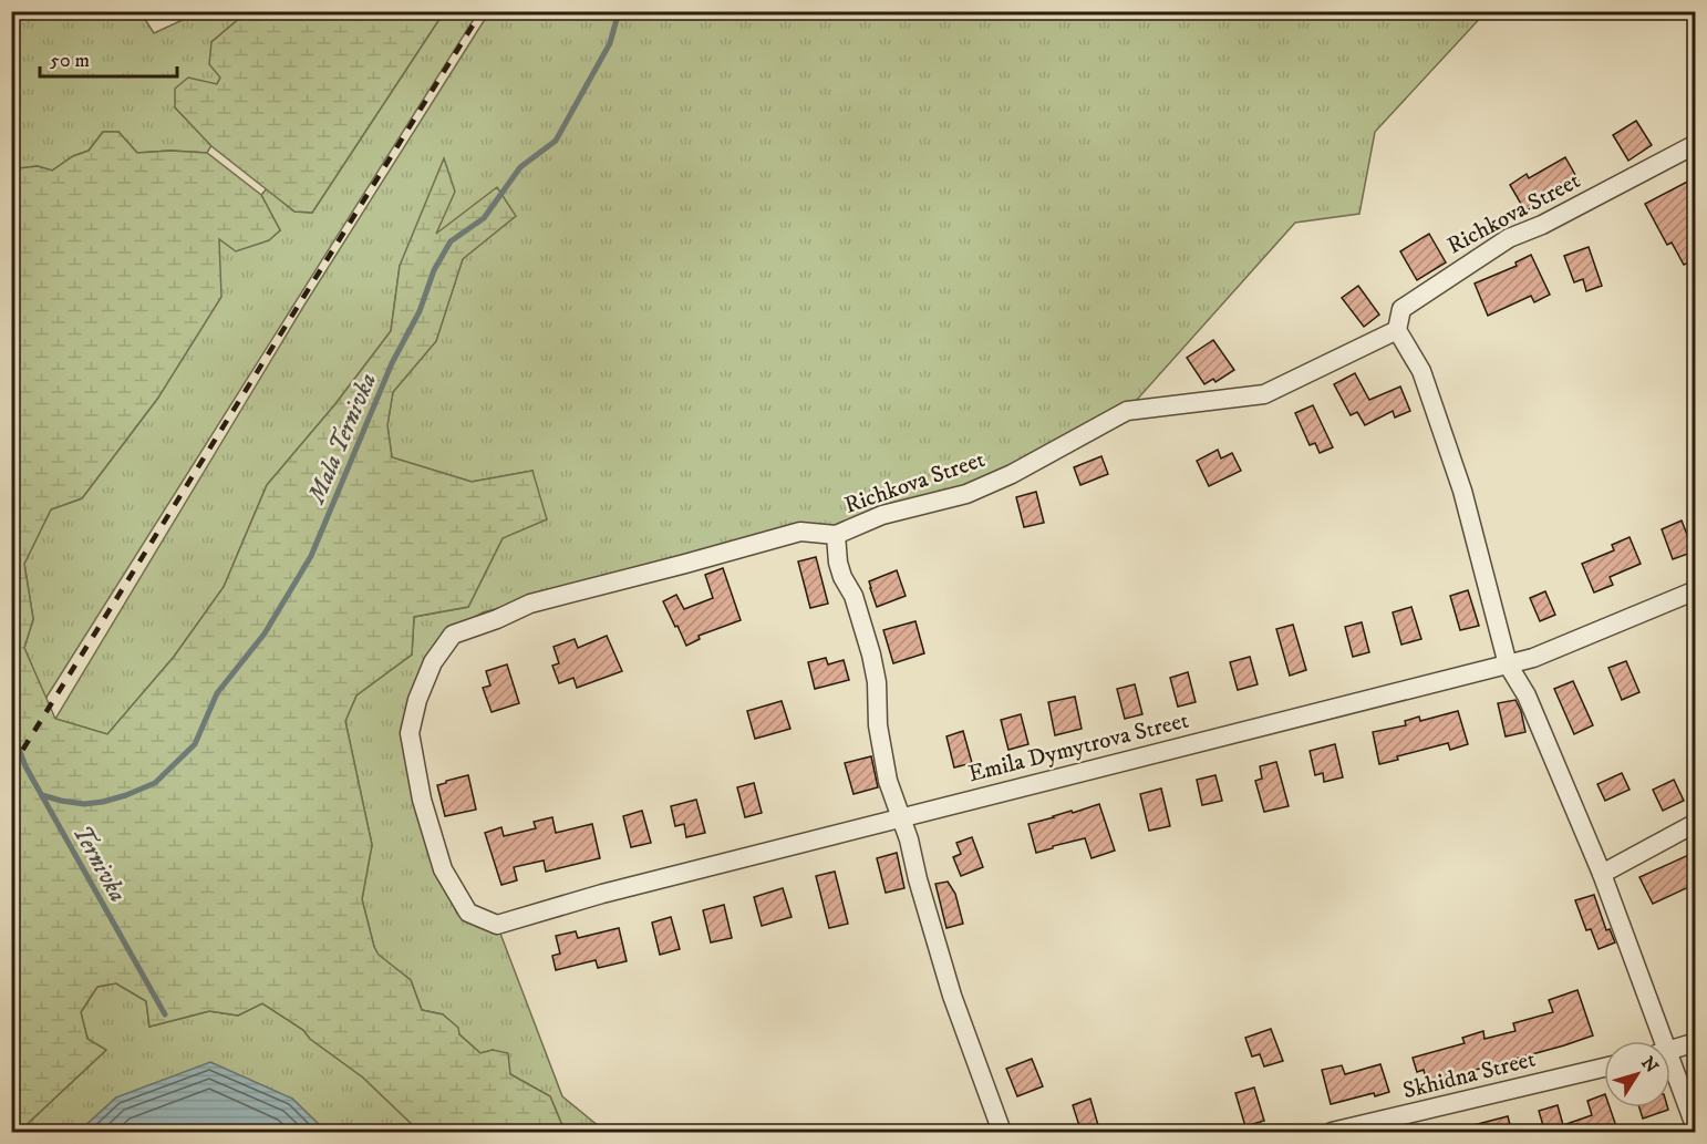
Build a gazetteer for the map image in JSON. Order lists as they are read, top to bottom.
{
  "streets": {
    "street": ["Richkova Street", "Emila Dymytrova Street", "Skhidna Street"]
  },
  "crossings": [
    ["Richkova Street", "Emila Dymytrova Street"]
  ],
  "water": ["Mala Ternivka", "Ternivka"],
  "scale_bar": "50 m",
  "north": "top right"
}
